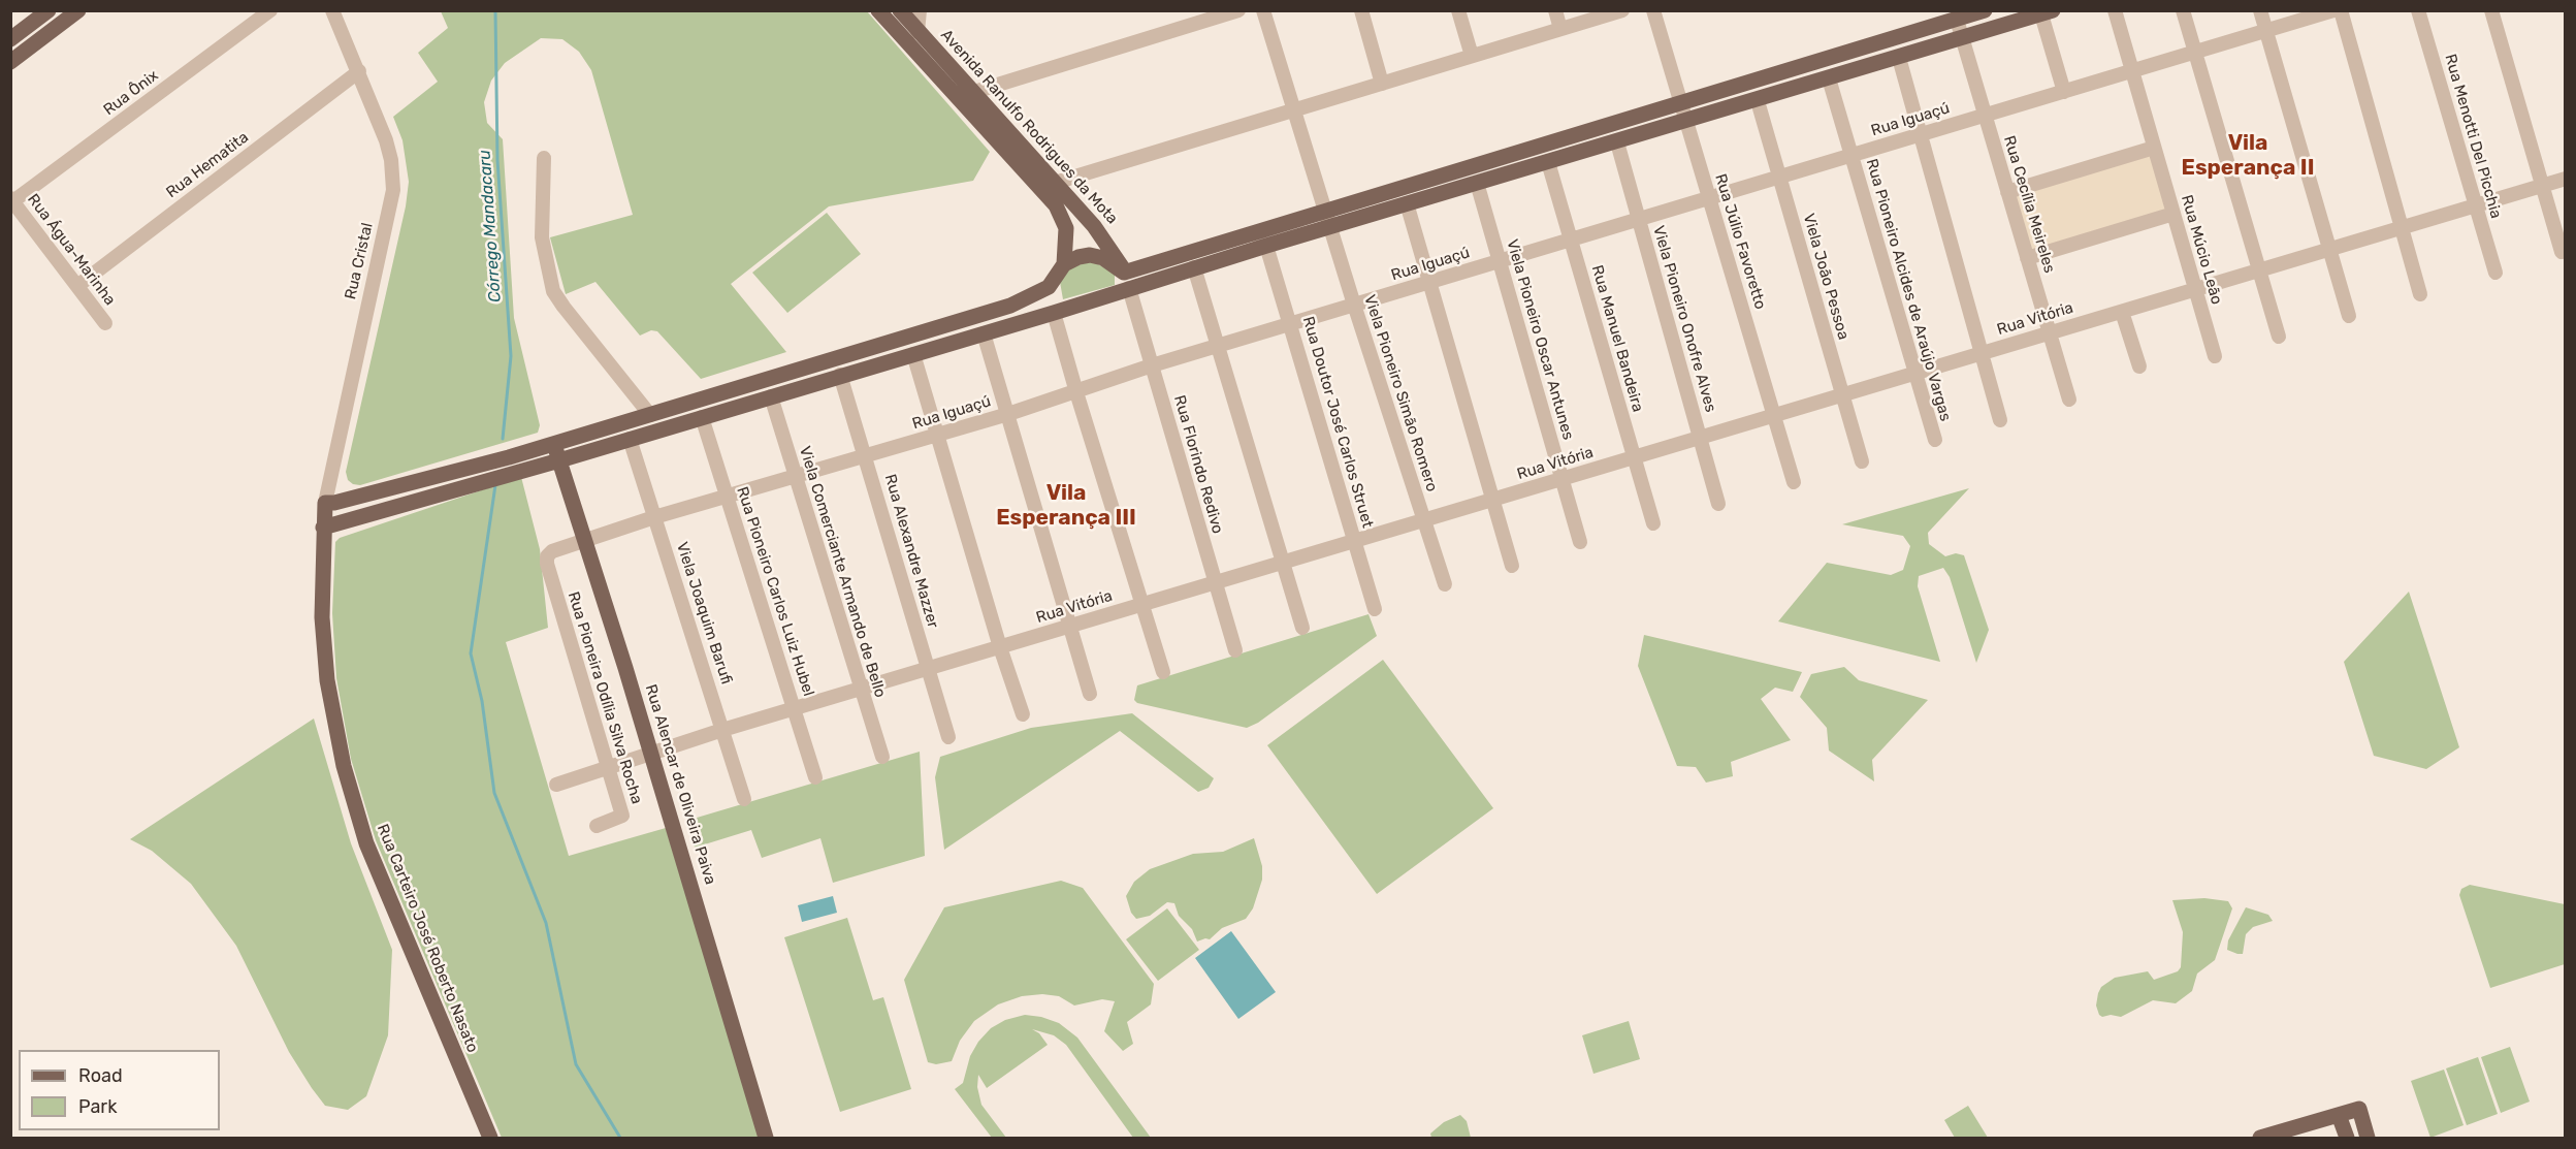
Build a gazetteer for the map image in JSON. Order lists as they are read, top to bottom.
{
  "streets": {
    "main road": [
      "Avenida Ranulfo Rodrigues da Mota",
      "Rua Cristal",
      "Rua Alencar de Oliveira Paiva",
      "Rua Carteiro José Roberto Nasato"
    ],
    "street": [
      "Rua Ônix",
      "Rua Iguaçú",
      "Rua Menotti Del Picchia",
      "Rua Hematita",
      "Rua Cecília Meireles",
      "Rua Júlio Favoretto",
      "Rua Água-Marinha",
      "Rua Múcio Leão",
      "Viela João Pessoa",
      "Rua Pioneiro Alcides de Araújo Vargas",
      "Viela Pioneiro Onofre Alves",
      "Rua Vitória",
      "Rua Manuel Bandeira",
      "Viela Pioneiro Oscar Antunes",
      "Viela Pioneiro Simão Romero",
      "Rua Doutor José Carlos Struet",
      "Rua Florindo Redivo",
      "Rua Alexandre Mazzer",
      "Viela Comerciante Armando de Bello",
      "Rua Pioneiro Carlos Luiz Hubel",
      "Viela Joaquim Barufi",
      "Rua Pioneira Odília Silva Rocha"
    ]
  },
  "crossings": [
    ["Rua Ônix", "Rua Água-Marinha"],
    ["Rua Iguaçú", "Rua Cecília Meireles"],
    ["Rua Iguaçú", "Rua Júlio Favoretto"],
    ["Rua Iguaçú", "Rua Múcio Leão"],
    ["Rua Iguaçú", "Viela João Pessoa"],
    ["Rua Iguaçú", "Rua Pioneiro Alcides de Araújo Vargas"],
    ["Rua Iguaçú", "Viela Pioneiro Onofre Alves"],
    ["Rua Iguaçú", "Rua Manuel Bandeira"],
    ["Rua Iguaçú", "Viela Pioneiro Oscar Antunes"],
    ["Rua Iguaçú", "Viela Pioneiro Simão Romero"],
    ["Rua Iguaçú", "Rua Doutor José Carlos Struet"],
    ["Rua Iguaçú", "Rua Florindo Redivo"],
    ["Rua Iguaçú", "Rua Alexandre Mazzer"],
    ["Rua Iguaçú", "Viela Comerciante Armando de Bello"],
    ["Rua Iguaçú", "Rua Pioneiro Carlos Luiz Hubel"],
    ["Rua Iguaçú", "Viela Joaquim Barufi"],
    ["Rua Iguaçú", "Rua Pioneira Odília Silva Rocha"],
    ["Rua Iguaçú", "Rua Alencar de Oliveira Paiva"],
    ["Avenida Ranulfo Rodrigues da Mota", "Rua Florindo Redivo"],
    ["Rua Menotti Del Picchia", "Rua Vitória"],
    ["Rua Hematita", "Rua Água-Marinha"],
    ["Rua Hematita", "Rua Cristal"],
    ["Rua Cecília Meireles", "Rua Vitória"],
    ["Rua Júlio Favoretto", "Rua Vitória"],
    ["Rua Múcio Leão", "Rua Vitória"],
    ["Rua Cristal", "Rua Carteiro José Roberto Nasato"],
    ["Viela João Pessoa", "Rua Vitória"],
    ["Rua Pioneiro Alcides de Araújo Vargas", "Rua Vitória"],
    ["Viela Pioneiro Onofre Alves", "Rua Vitória"],
    ["Rua Vitória", "Rua Manuel Bandeira"],
    ["Rua Vitória", "Viela Pioneiro Oscar Antunes"],
    ["Rua Vitória", "Viela Pioneiro Simão Romero"],
    ["Rua Vitória", "Rua Doutor José Carlos Struet"],
    ["Rua Vitória", "Rua Florindo Redivo"],
    ["Rua Vitória", "Rua Alexandre Mazzer"],
    ["Rua Vitória", "Viela Comerciante Armando de Bello"],
    ["Rua Vitória", "Rua Pioneiro Carlos Luiz Hubel"],
    ["Rua Vitória", "Viela Joaquim Barufi"],
    ["Rua Vitória", "Rua Pioneira Odília Silva Rocha"],
    ["Rua Vitória", "Rua Alencar de Oliveira Paiva"]
  ],
  "districts": ["Vila Esperança II", "Vila Esperança III"],
  "water": ["Córrego Mandacaru"],
  "legend": ["Road", "Park"]
}
